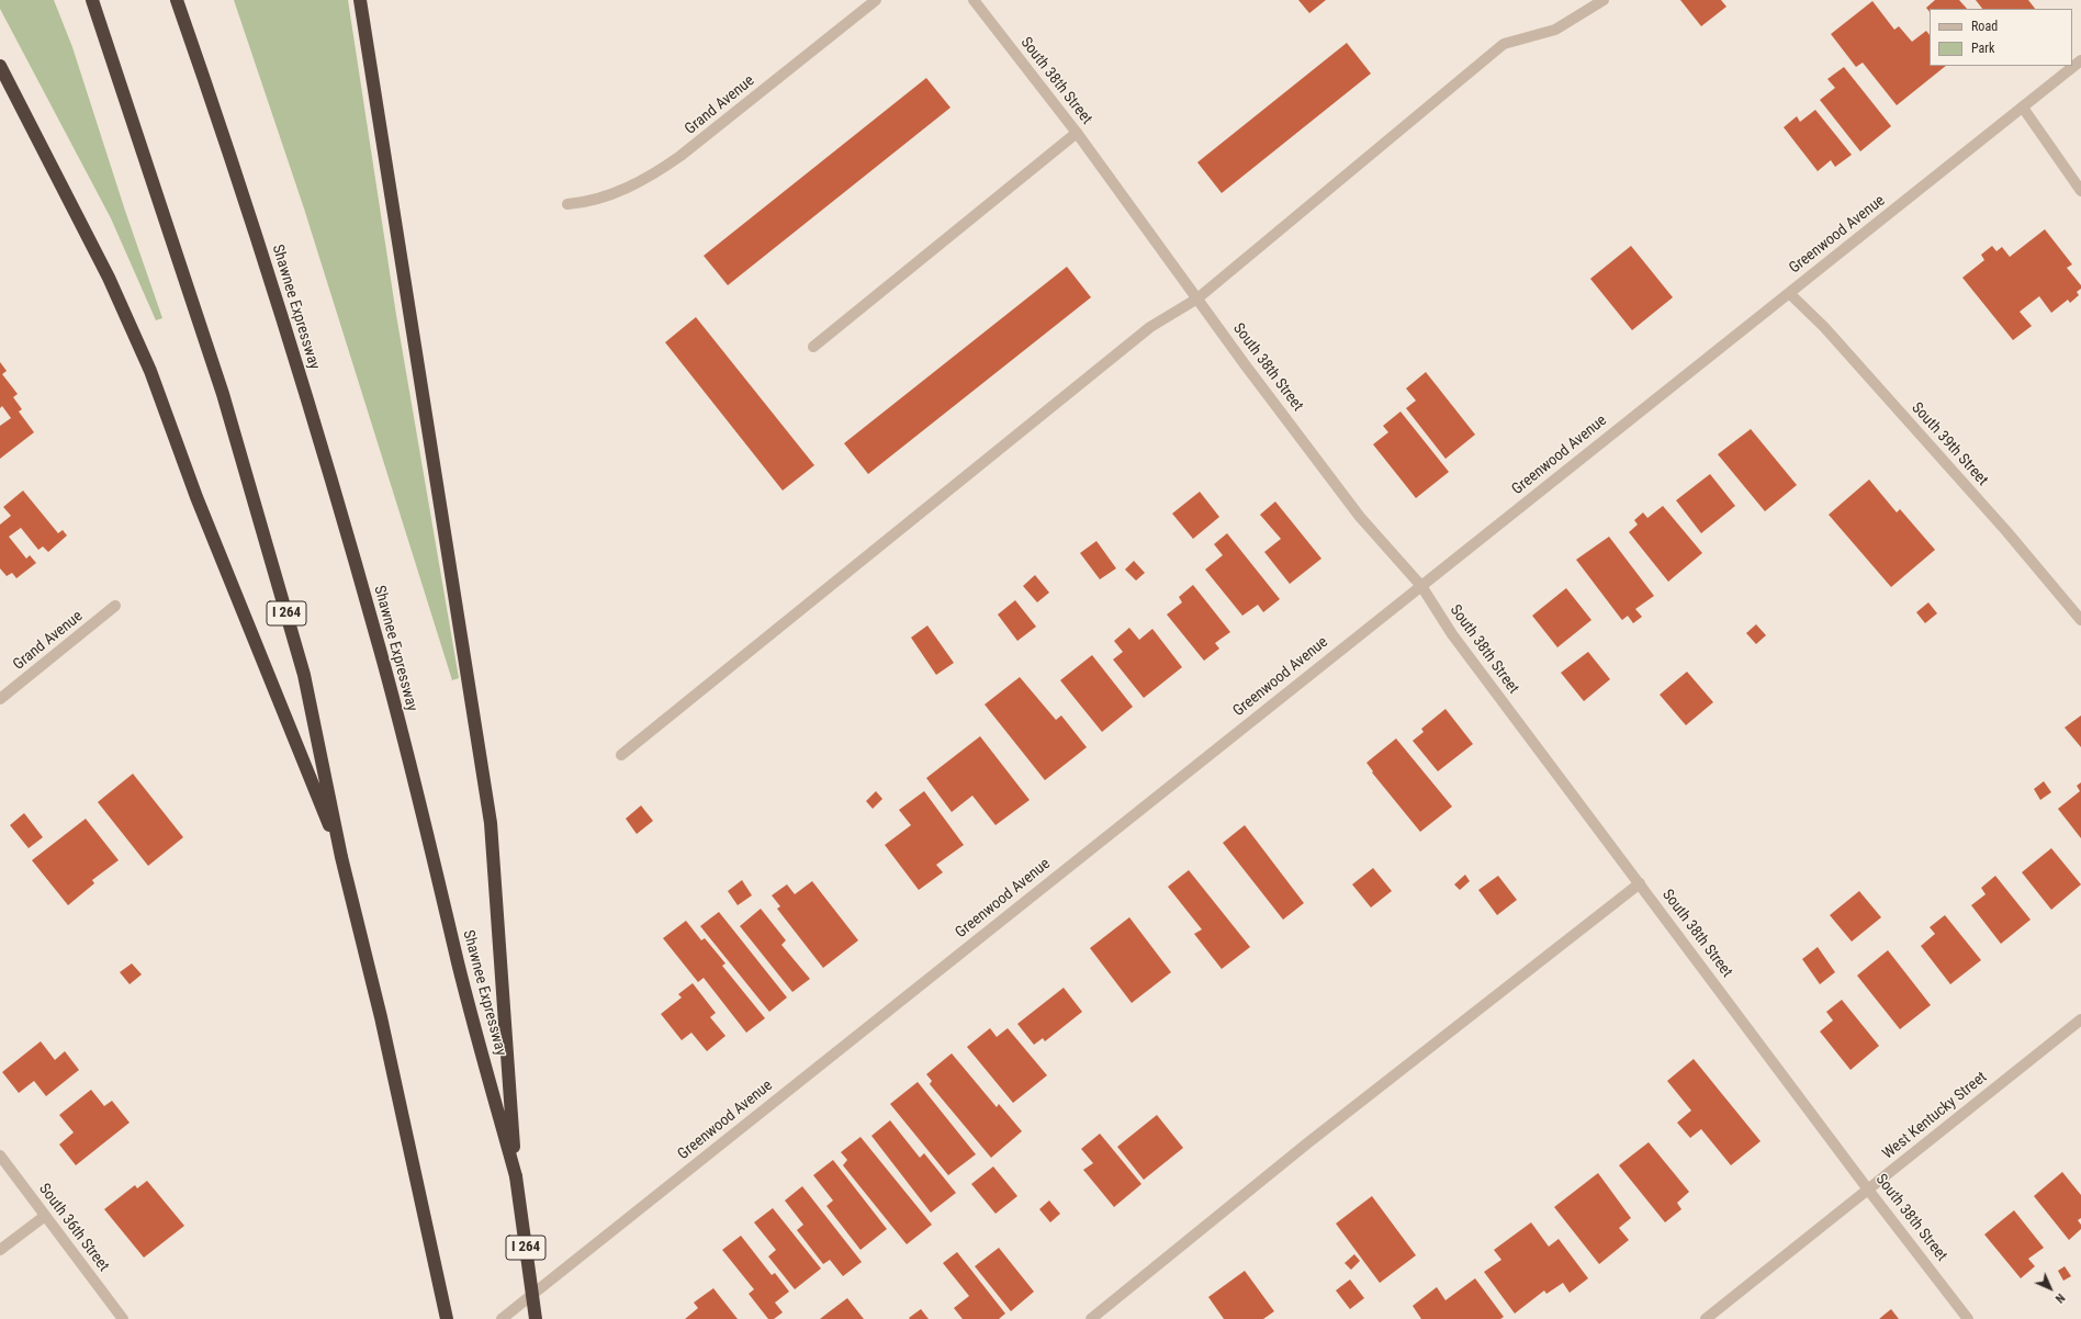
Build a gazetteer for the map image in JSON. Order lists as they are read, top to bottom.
{
  "streets": {
    "highway": ["Shawnee Expressway", "I 264"],
    "street": [
      "South 38th Street",
      "Grand Avenue",
      "Greenwood Avenue",
      "South 39th Street",
      "West Kentucky Street",
      "South 36th Street"
    ]
  },
  "crossings": [
    ["South 38th Street", "Greenwood Avenue"],
    ["South 38th Street", "West Kentucky Street"],
    ["Greenwood Avenue", "South 39th Street"]
  ],
  "legend": ["Road", "Park"],
  "north": "bottom right"
}
